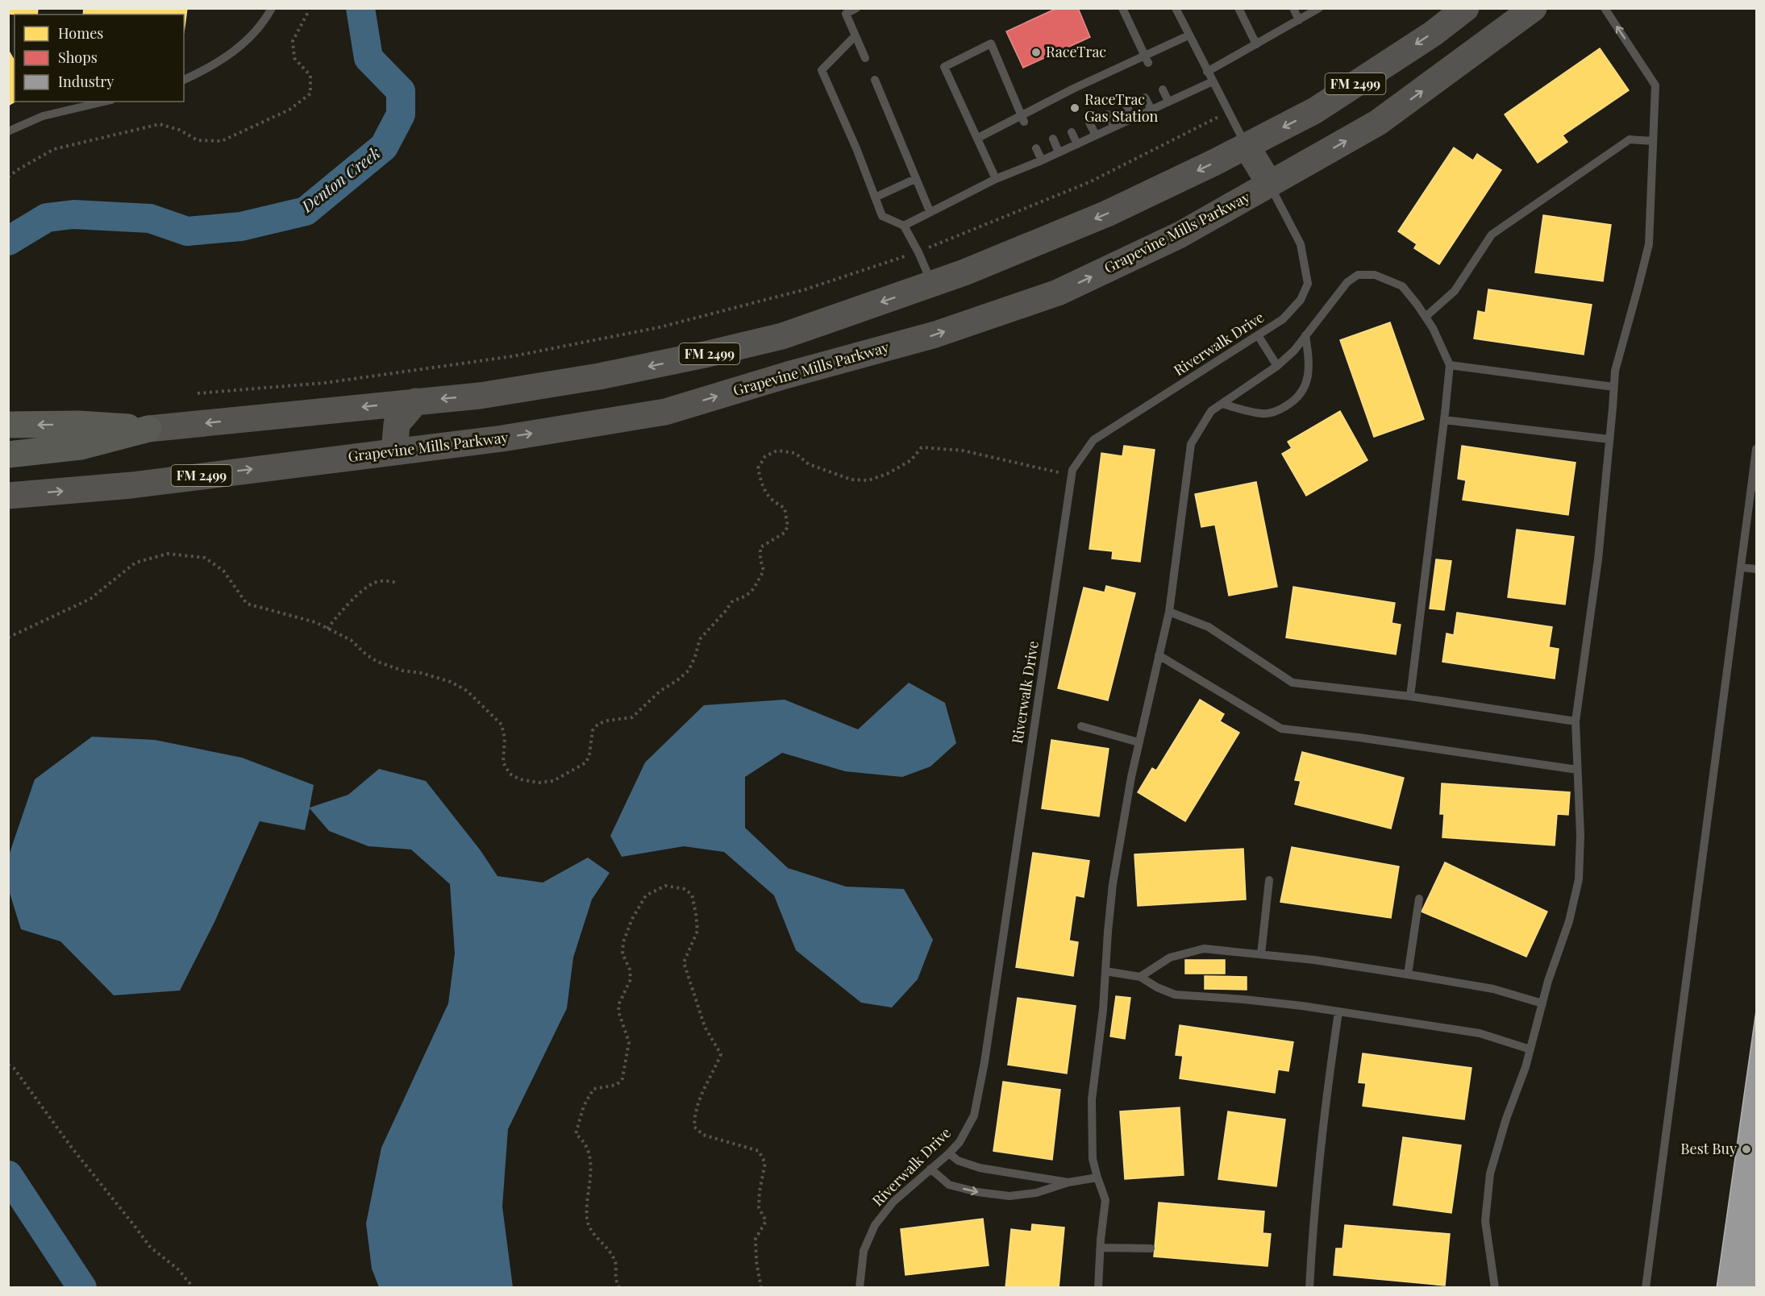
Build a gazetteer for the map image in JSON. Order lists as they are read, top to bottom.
{
  "streets": {
    "highway": ["FM 2499"],
    "main road": ["Grapevine Mills Parkway"],
    "lane": ["Riverwalk Drive"]
  },
  "crossings": [
    ["Grapevine Mills Parkway", "Riverwalk Drive"]
  ],
  "water": ["Denton Creek"],
  "places": ["RaceTrac", "RaceTrac Gas Station", "Best Buy"],
  "legend": ["Homes", "Shops", "Industry"]
}
